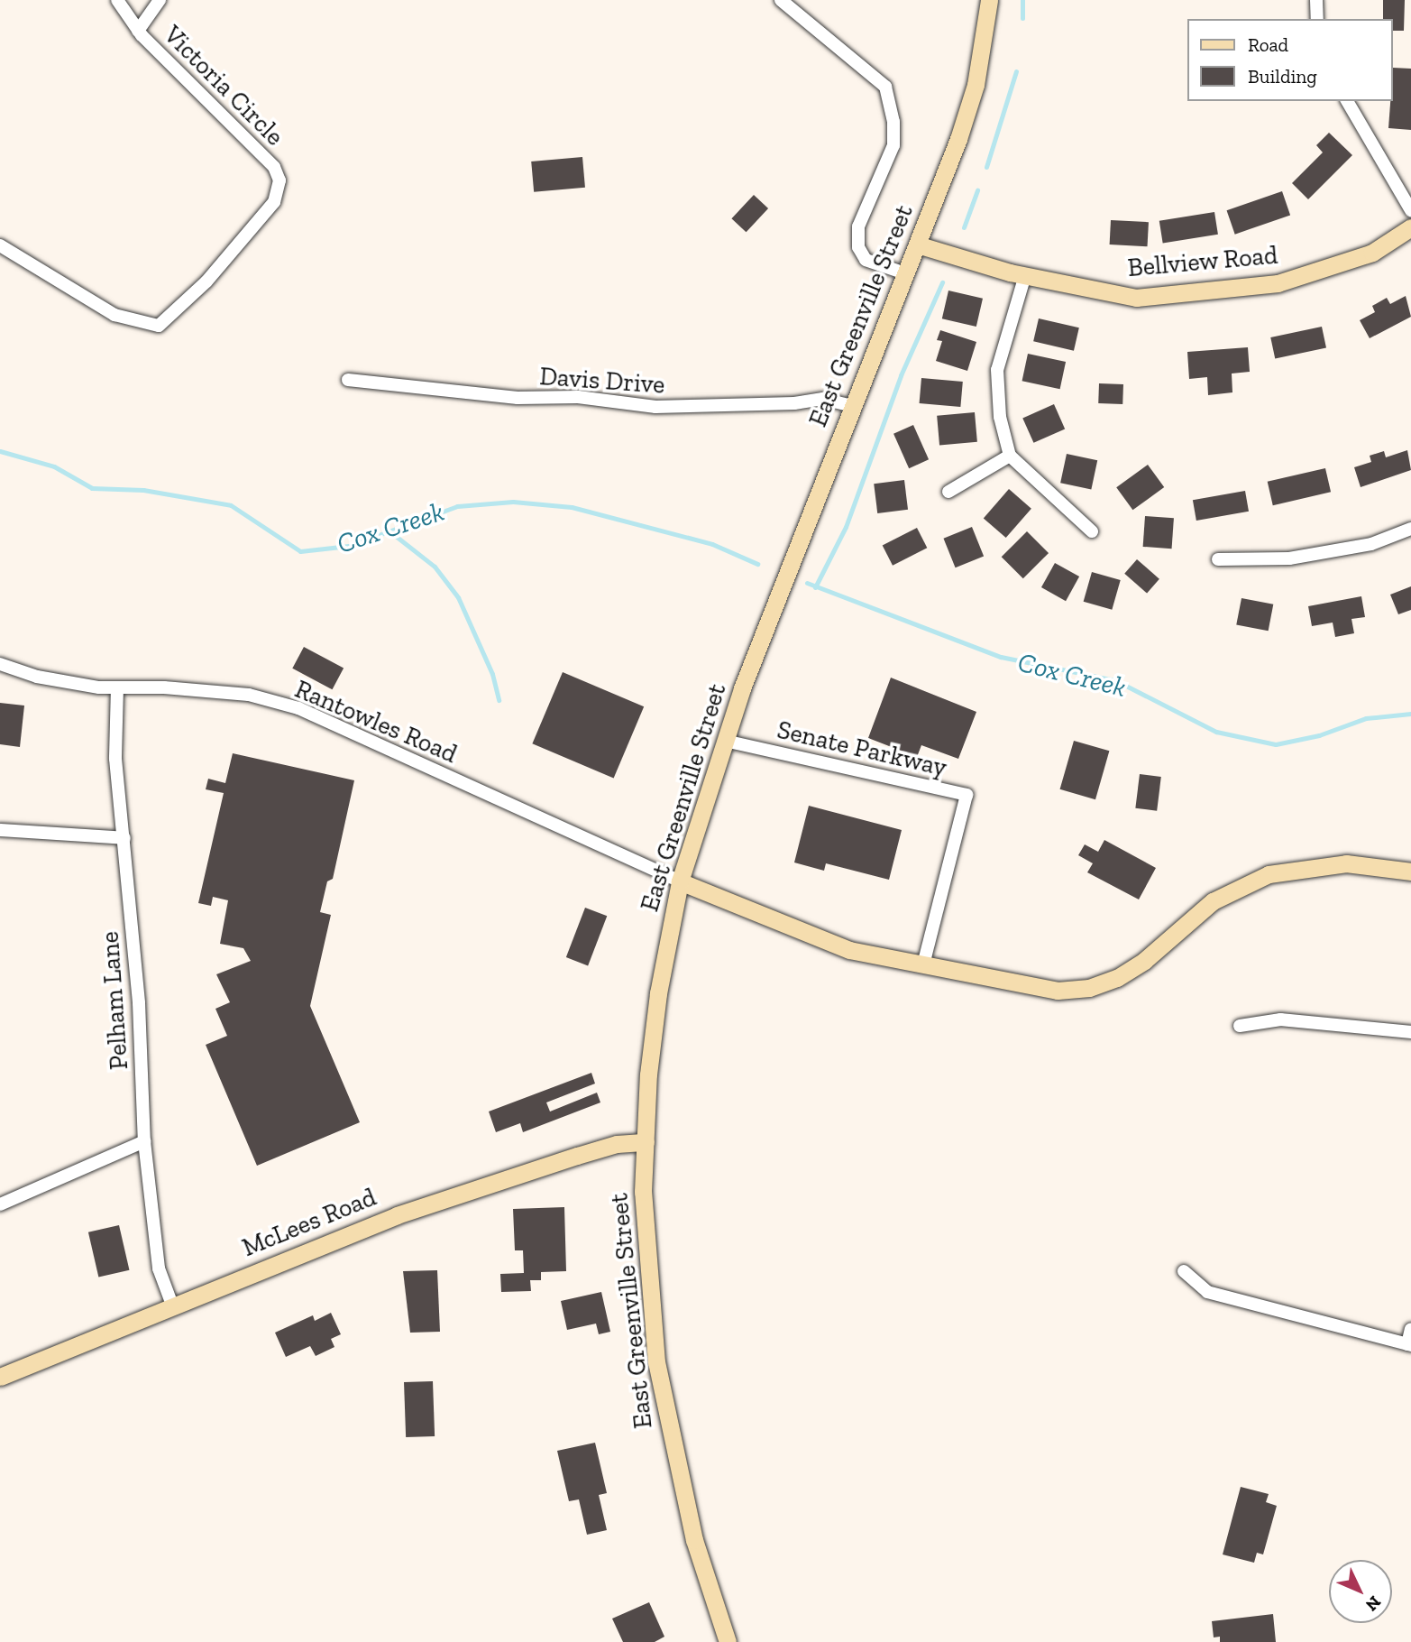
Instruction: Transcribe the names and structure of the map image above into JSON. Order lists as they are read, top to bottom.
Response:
{
  "streets": {
    "street": [
      "Victoria Circle",
      "Bellview Road",
      "East Greenville Street",
      "Davis Drive",
      "Rantowles Road",
      "Senate Parkway",
      "Pelham Lane",
      "McLees Road"
    ]
  },
  "crossings": [
    ["Bellview Road", "East Greenville Street"],
    ["East Greenville Street", "Davis Drive"],
    ["East Greenville Street", "Rantowles Road"],
    ["East Greenville Street", "Senate Parkway"],
    ["East Greenville Street", "McLees Road"],
    ["Rantowles Road", "Pelham Lane"],
    ["Pelham Lane", "McLees Road"]
  ],
  "water": ["Cox Creek"],
  "legend": ["Road", "Building"],
  "north": "bottom right"
}
